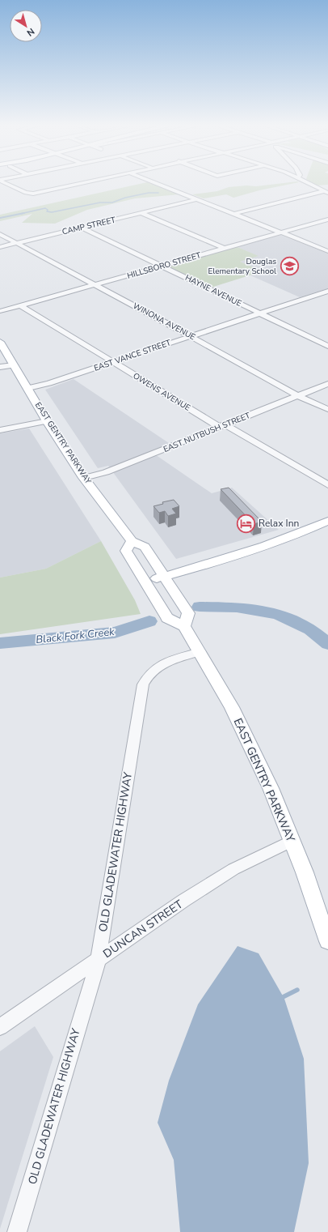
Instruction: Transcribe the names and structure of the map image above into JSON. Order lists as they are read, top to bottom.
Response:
{
  "streets": {
    "main road": ["EAST GENTRY PARKWAY"],
    "street": [
      "CAMP STREET",
      "HILLSBORO STREET",
      "HAYNE AVENUE",
      "WINONA AVENUE",
      "EAST VANCE STREET",
      "OWENS AVENUE",
      "EAST NUTBUSH STREET",
      "OLD GLADEWATER HIGHWAY",
      "DUNCAN STREET"
    ]
  },
  "crossings": [
    ["CAMP STREET", "HAYNE AVENUE"],
    ["CAMP STREET", "WINONA AVENUE"],
    ["HILLSBORO STREET", "HAYNE AVENUE"],
    ["HILLSBORO STREET", "WINONA AVENUE"],
    ["HILLSBORO STREET", "OWENS AVENUE"],
    ["HAYNE AVENUE", "EAST VANCE STREET"],
    ["WINONA AVENUE", "EAST VANCE STREET"],
    ["WINONA AVENUE", "EAST NUTBUSH STREET"],
    ["EAST VANCE STREET", "OWENS AVENUE"],
    ["EAST VANCE STREET", "EAST GENTRY PARKWAY"],
    ["OWENS AVENUE", "EAST NUTBUSH STREET"],
    ["EAST NUTBUSH STREET", "EAST GENTRY PARKWAY"],
    ["EAST GENTRY PARKWAY", "OLD GLADEWATER HIGHWAY"],
    ["EAST GENTRY PARKWAY", "DUNCAN STREET"],
    ["OLD GLADEWATER HIGHWAY", "DUNCAN STREET"]
  ],
  "water": ["Black Fork Creek"],
  "places": {
    "school or university": ["Douglas Elementary School"],
    "hotel": ["Relax Inn"]
  },
  "north": "bottom right"
}
